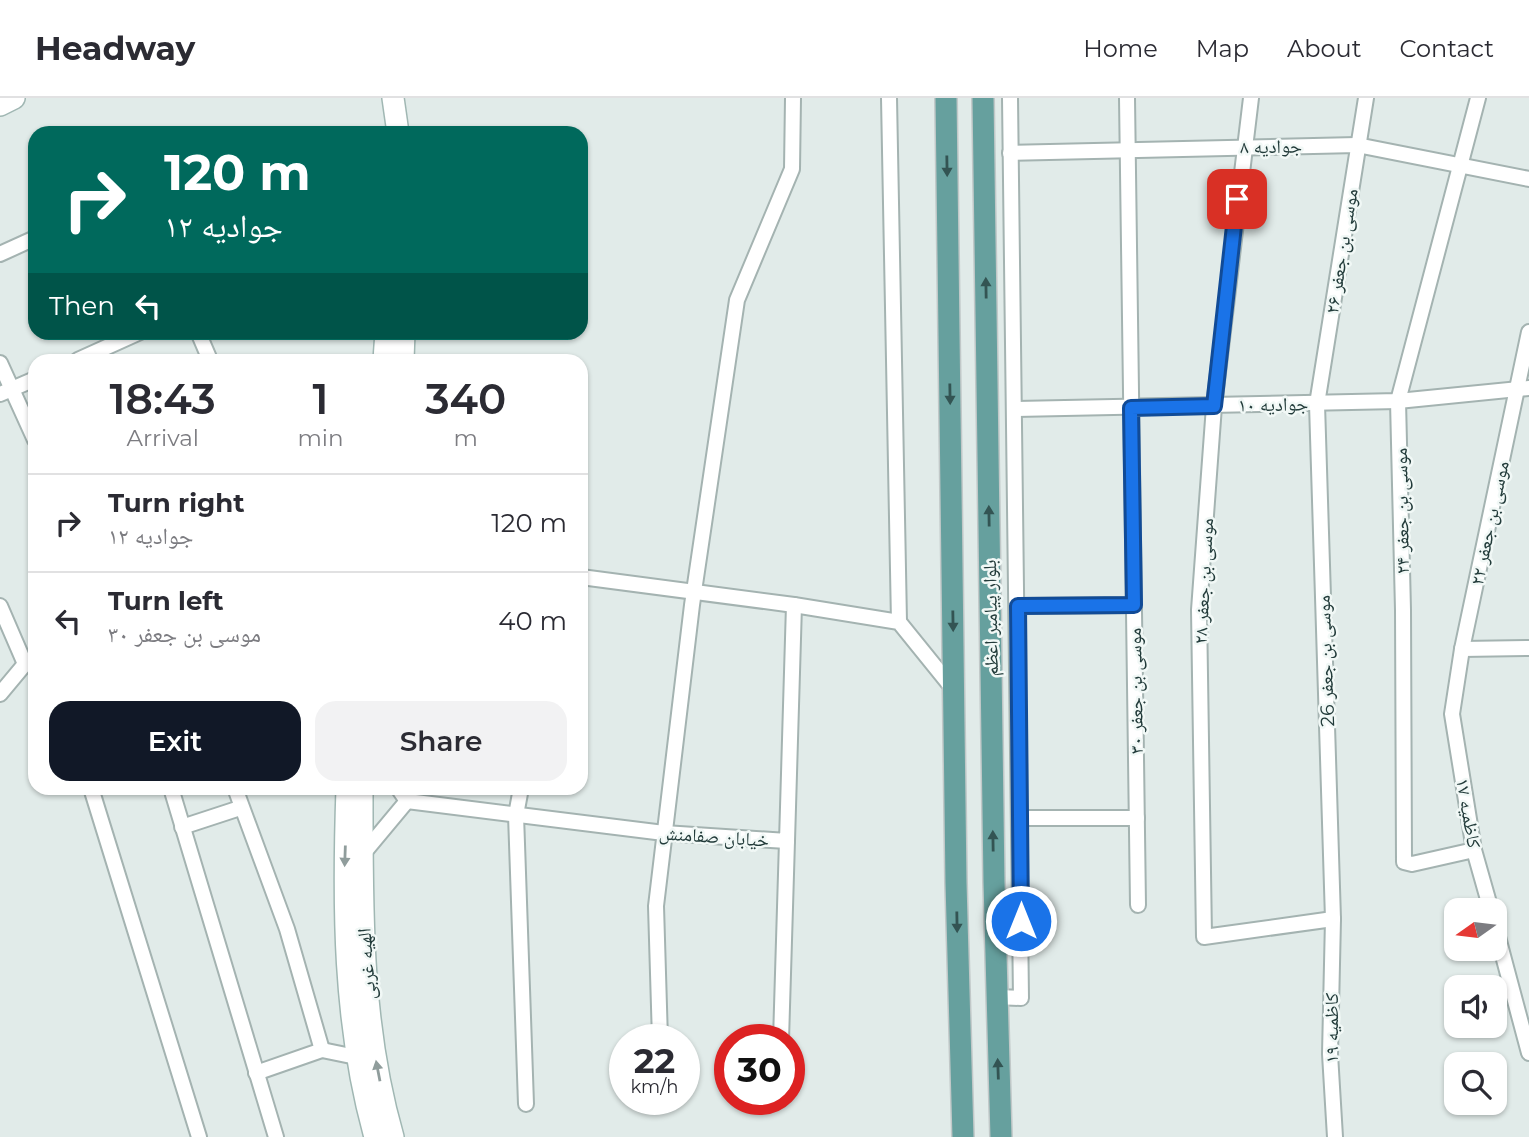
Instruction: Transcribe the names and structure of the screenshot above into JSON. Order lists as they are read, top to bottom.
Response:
{
  "streets": {
    "main road": ["بلوار پیامبر اعظم"],
    "street": [
      "جوادیه ۸",
      "موسی بن جعفر ۲۶",
      "جوادیه ۱۰",
      "موسی بن جعفر ۲۴",
      "موسی بن جعفر ۲۲",
      "موسی بن جعفر ۲۸",
      "موسی بن جعفر 26",
      "موسی بن جعفر ۳۰",
      "کاظمیه ۱۷",
      "خیابان صفامنش",
      "الهیه غربی",
      "کاظمیه ۱۹"
    ]
  },
  "crossings": [
    ["جوادیه ۸", "موسی بن جعفر ۲۶"],
    ["جوادیه ۸", "موسی بن جعفر ۲۴"],
    ["جوادیه ۸", "موسی بن جعفر ۲۸"],
    ["جوادیه ۸", "موسی بن جعفر ۳۰"],
    ["موسی بن جعفر ۲۶", "جوادیه ۱۰"],
    ["موسی بن جعفر ۲۶", "موسی بن جعفر 26"],
    ["جوادیه ۱۰", "موسی بن جعفر ۲۴"],
    ["جوادیه ۱۰", "موسی بن جعفر ۲۲"],
    ["جوادیه ۱۰", "موسی بن جعفر ۲۸"],
    ["جوادیه ۱۰", "موسی بن جعفر 26"],
    ["جوادیه ۱۰", "موسی بن جعفر ۳۰"],
    ["موسی بن جعفر ۲۴", "کاظمیه ۱۷"],
    ["موسی بن جعفر ۲۲", "کاظمیه ۱۷"],
    ["موسی بن جعفر ۲۸", "موسی بن جعفر 26"],
    ["موسی بن جعفر ۲۸", "کاظمیه ۱۹"],
    ["موسی بن جعفر 26", "کاظمیه ۱۹"]
  ],
  "north": "left",
  "page": {
    "header": "Headway",
    "nav": [
      "Home",
      "Map",
      "About",
      "Contact"
    ],
    "turn": ["120 m", "جوادیه ۱۲"],
    "then": "Then",
    "eta": [
      "18:43",
      "Arrival",
      "1",
      "min",
      "340",
      "m"
    ],
    "list": [
      {
        "name": "Turn right",
        "note": "جوادیه ۱۲",
        "value": "120 m"
      },
      {
        "name": "Turn left",
        "note": "موسی بن جعفر ۳۰",
        "value": "40 m"
      }
    ],
    "buttons": ["Exit", "Share"],
    "speed": "22 km/h",
    "limit": "30"
  }
}
